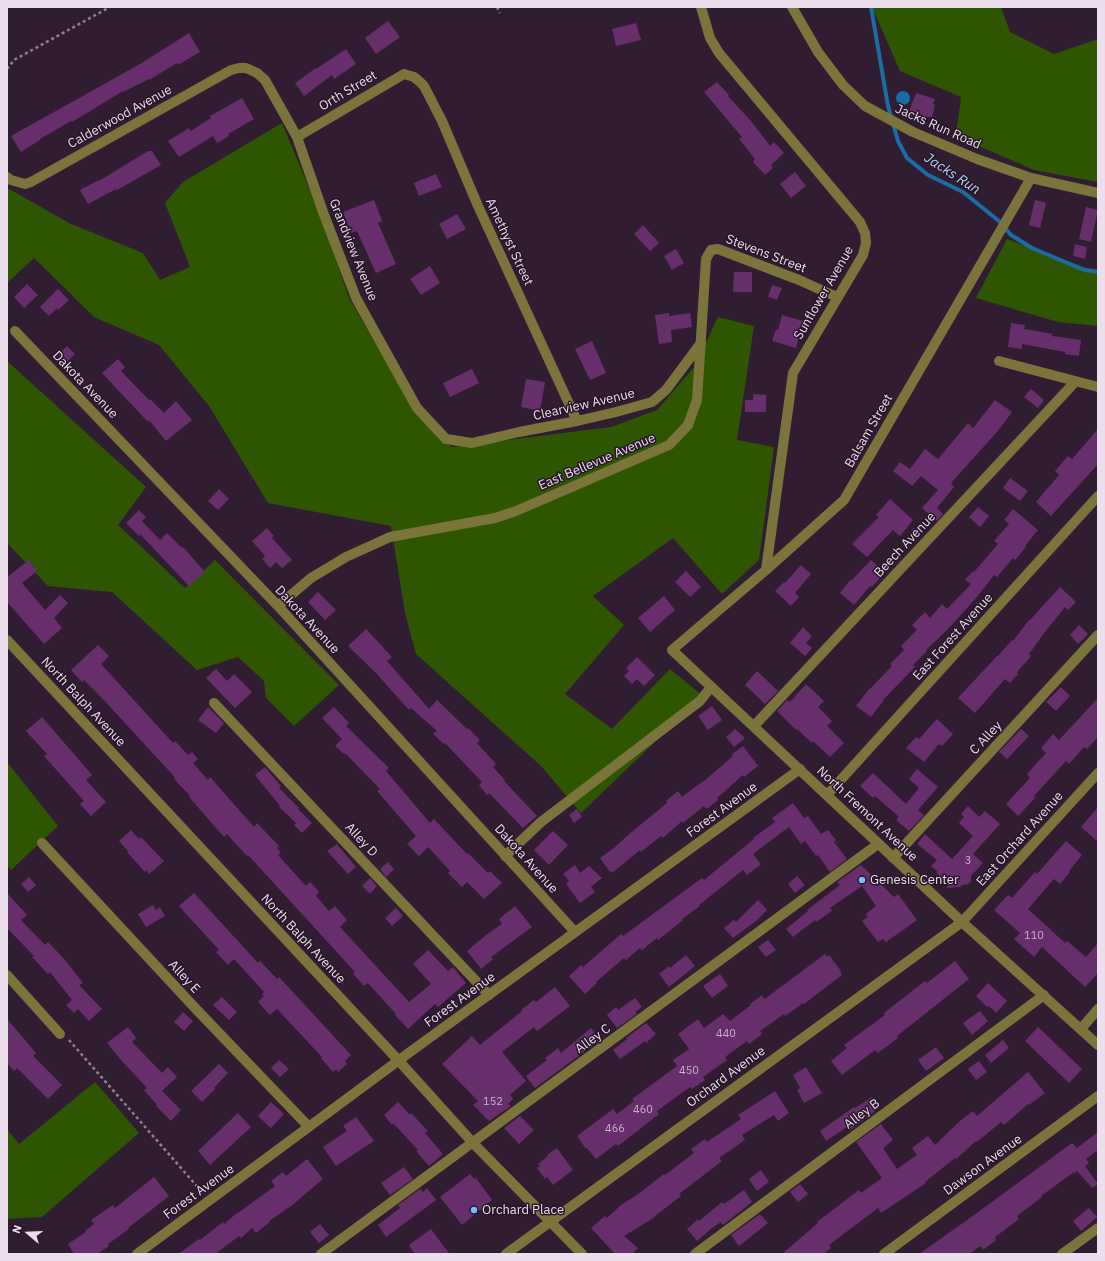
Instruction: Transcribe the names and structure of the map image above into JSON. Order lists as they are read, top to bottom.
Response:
{
  "streets": {
    "street": [
      "Orth Street",
      "Calderwood Avenue",
      "Jacks Run Road",
      "Amethyst Street",
      "Grandview Avenue",
      "Stevens Street",
      "Sunflower Avenue",
      "Dakota Avenue",
      "Clearview Avenue",
      "Balsam Street",
      "East Bellevue Avenue",
      "Beech Avenue",
      "East Forest Avenue",
      "North Balph Avenue",
      "C Alley",
      "Forest Avenue",
      "North Fremont Avenue",
      "East Orchard Avenue",
      "Alley D",
      "Alley E",
      "Alley C",
      "Orchard Avenue",
      "Alley B",
      "Dawson Avenue"
    ]
  },
  "crossings": [
    ["Orth Street", "Amethyst Street"],
    ["Orth Street", "Grandview Avenue"],
    ["Calderwood Avenue", "Grandview Avenue"],
    ["Jacks Run Road", "Balsam Street"],
    ["Amethyst Street", "Clearview Avenue"],
    ["Grandview Avenue", "Clearview Avenue"],
    ["Stevens Street", "Sunflower Avenue"],
    ["Stevens Street", "East Bellevue Avenue"],
    ["Sunflower Avenue", "Balsam Street"],
    ["Dakota Avenue", "East Bellevue Avenue"],
    ["Dakota Avenue", "Forest Avenue"],
    ["Clearview Avenue", "East Bellevue Avenue"],
    ["Balsam Street", "North Fremont Avenue"],
    ["Beech Avenue", "North Fremont Avenue"],
    ["East Forest Avenue", "North Fremont Avenue"],
    ["North Balph Avenue", "Forest Avenue"],
    ["North Balph Avenue", "Alley C"],
    ["North Balph Avenue", "Orchard Avenue"],
    ["C Alley", "North Fremont Avenue"],
    ["Forest Avenue", "North Fremont Avenue"],
    ["Forest Avenue", "Alley D"],
    ["Forest Avenue", "Alley E"],
    ["North Fremont Avenue", "East Orchard Avenue"],
    ["North Fremont Avenue", "Alley C"],
    ["North Fremont Avenue", "Orchard Avenue"],
    ["North Fremont Avenue", "Alley B"],
    ["East Orchard Avenue", "Orchard Avenue"]
  ],
  "water": ["Jacks Run"],
  "places": ["Genesis Center", "Orchard Place"],
  "house_numbers": [
    "3",
    "110",
    "440",
    "450",
    "152",
    "460",
    "466"
  ],
  "north": "left"
}
